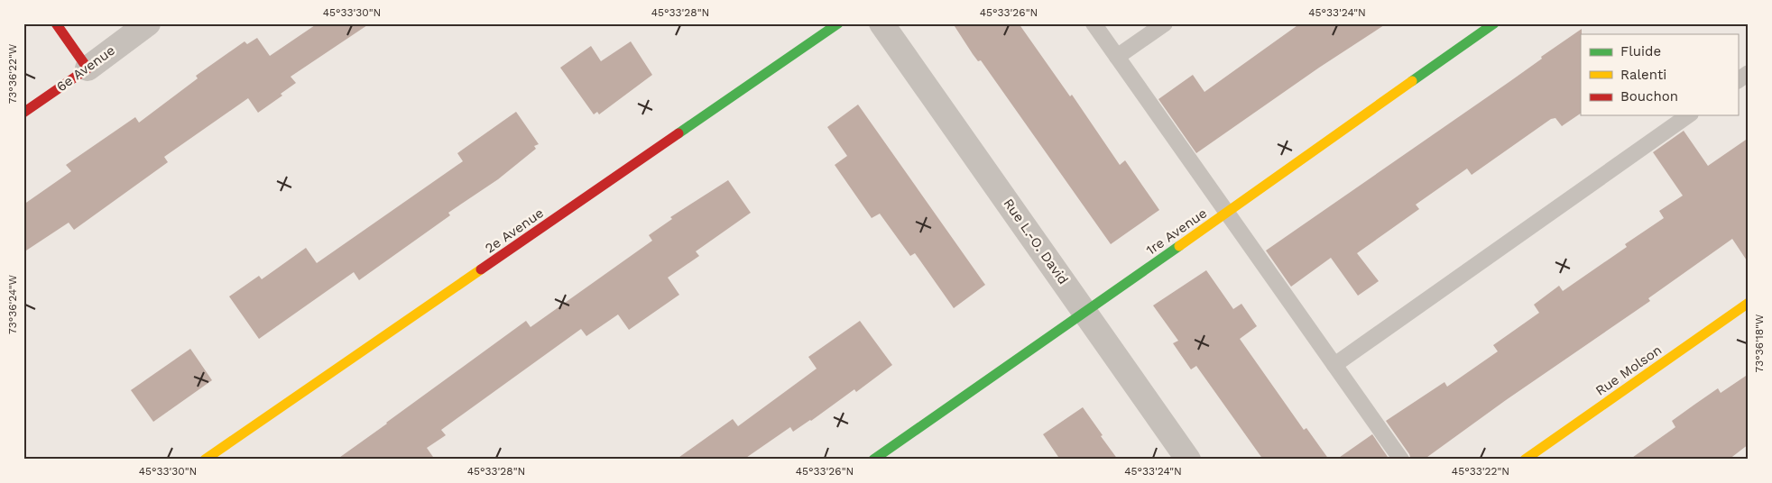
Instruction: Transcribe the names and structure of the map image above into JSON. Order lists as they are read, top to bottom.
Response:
{
  "streets": {
    "street": [
      "6e Avenue",
      "2e Avenue",
      "1re Avenue",
      "Rue L.-O. David",
      "Rue Molson"
    ]
  },
  "crossings": [
    ["1re Avenue", "Rue L.-O. David"]
  ],
  "legend": ["Fluide", "Ralenti", "Bouchon"],
  "coordinates": [
    "45°33'30\"N",
    "45°33'28\"N",
    "45°33'26\"N",
    "45°33'24\"N",
    "73°36'22\"W",
    "73°36'24\"W",
    "73°36'18\"W",
    "45°33'22\"N"
  ]
}
